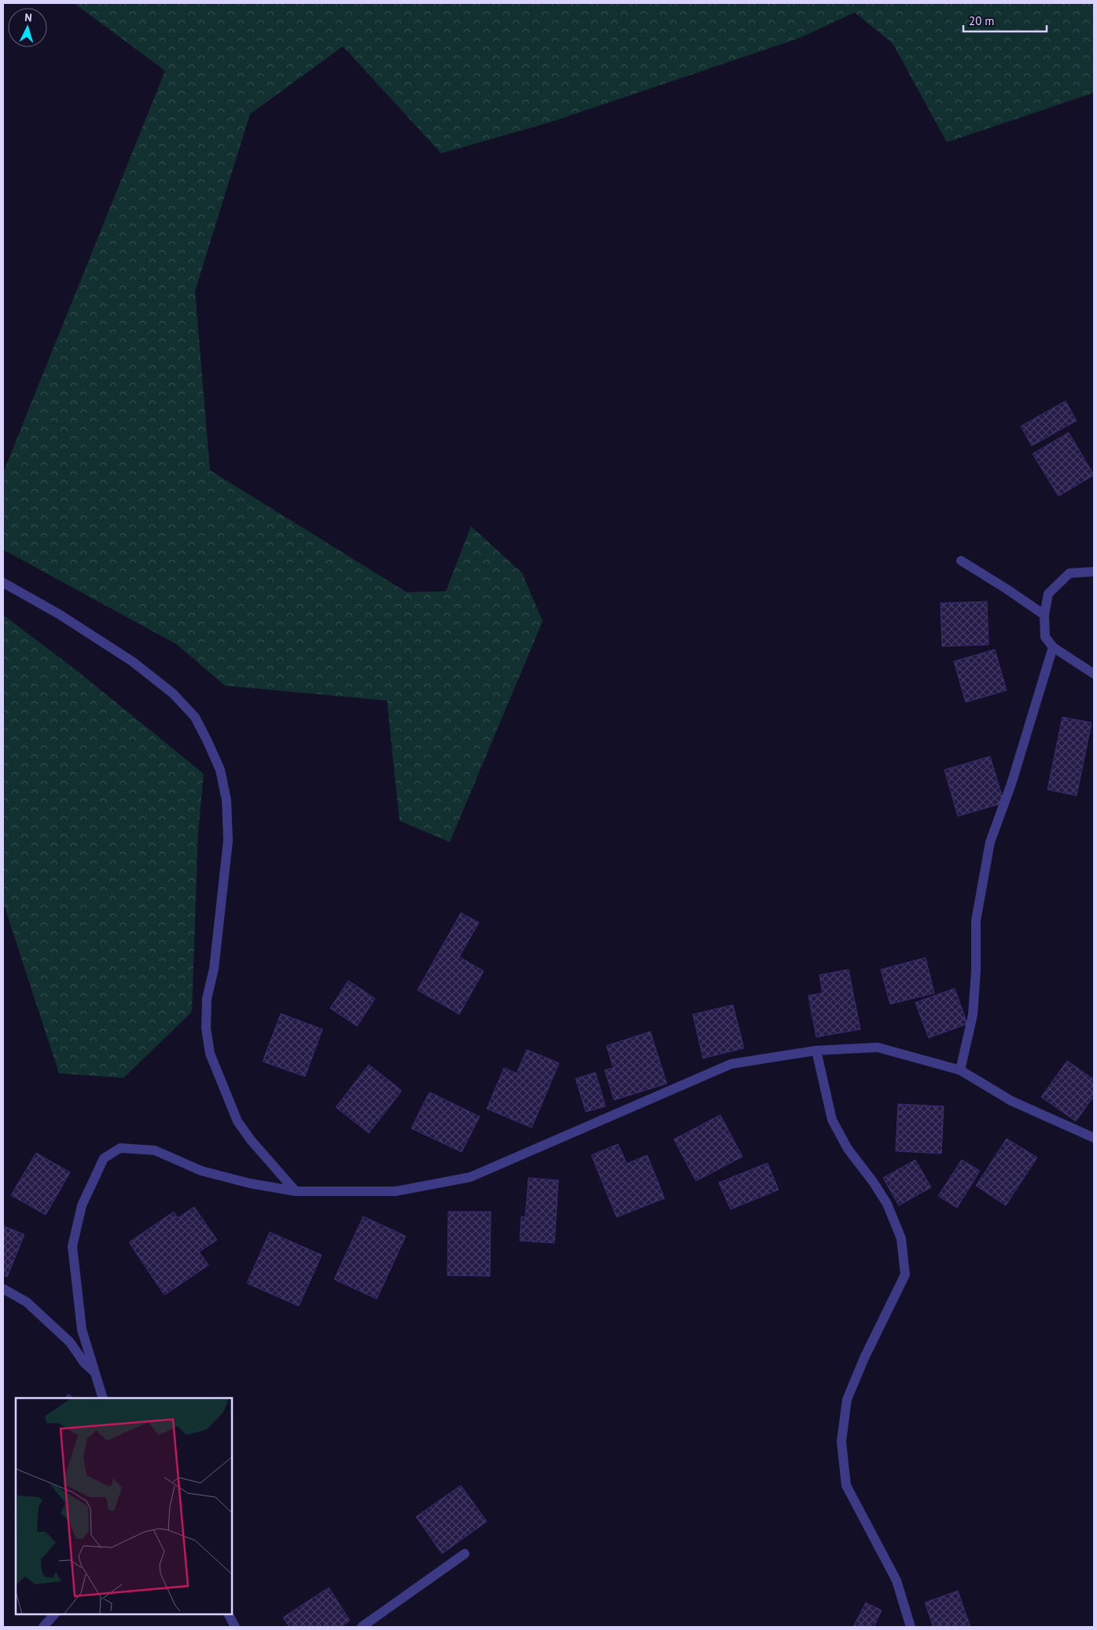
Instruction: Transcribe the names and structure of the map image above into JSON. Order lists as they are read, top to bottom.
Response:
{
  "scale_bar": "20 m",
  "north": "top"
}
